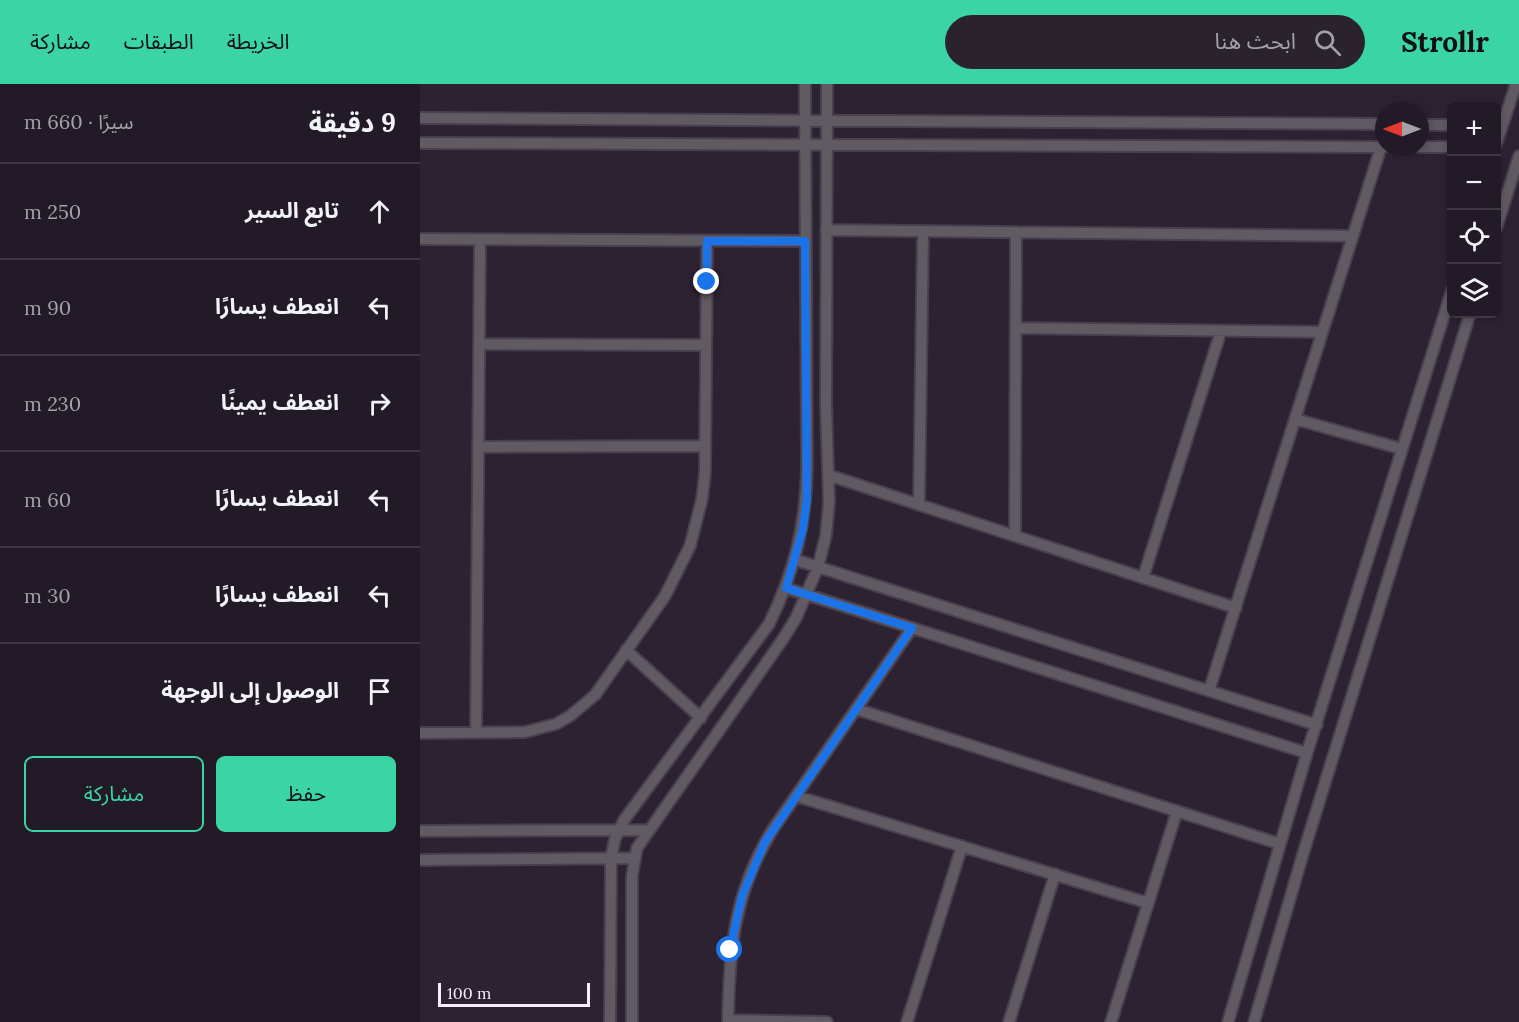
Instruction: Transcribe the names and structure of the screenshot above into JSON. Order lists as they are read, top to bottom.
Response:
{
  "scale_bar": "100 m",
  "north": "left",
  "page": {
    "header": "Strollr",
    "search": "ابحث هنا",
    "nav": ["الخريطة", "الطبقات", "مشاركة"],
    "heading": ["9 دقيقة", "سيرًا · 660 m"],
    "map_buttons": ["+", "−"],
    "list": [
      ["تابع السير", "250 m"],
      ["انعطف يسارًا", "90 m"],
      ["انعطف يمينًا", "230 m"],
      ["انعطف يسارًا", "60 m"],
      ["انعطف يسارًا", "30 m"],
      "الوصول إلى الوجهة"
    ],
    "buttons": ["حفظ", "مشاركة"],
    "scale": "100 m"
  }
}
